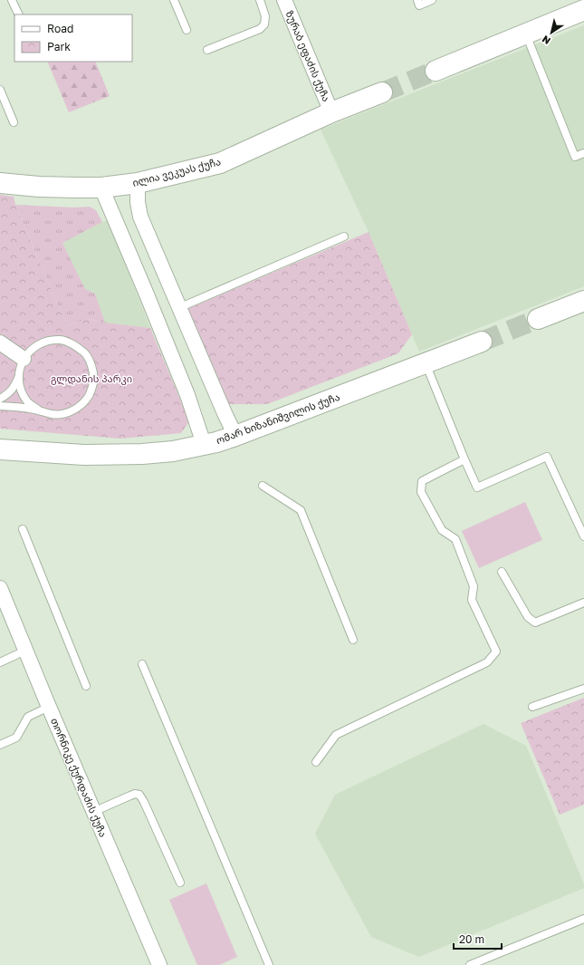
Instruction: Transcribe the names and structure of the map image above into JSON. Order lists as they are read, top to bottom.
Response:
{
  "streets": {
    "main road": ["ილია ვეკუას ქუჩა", "ომარ ხიზანიშვილის ქუჩა"],
    "street": ["ზურაბ ეფაძის ქუჩა", "თორნიკე ქურდაძის ქუჩა"]
  },
  "crossings": [
    ["ზურაბ ეფაძის ქუჩა", "ილია ვეკუას ქუჩა"]
  ],
  "parks": ["გლდანის პარკი"],
  "legend": ["Road", "Park"],
  "scale_bar": "20 m",
  "north": "bottom left"
}
